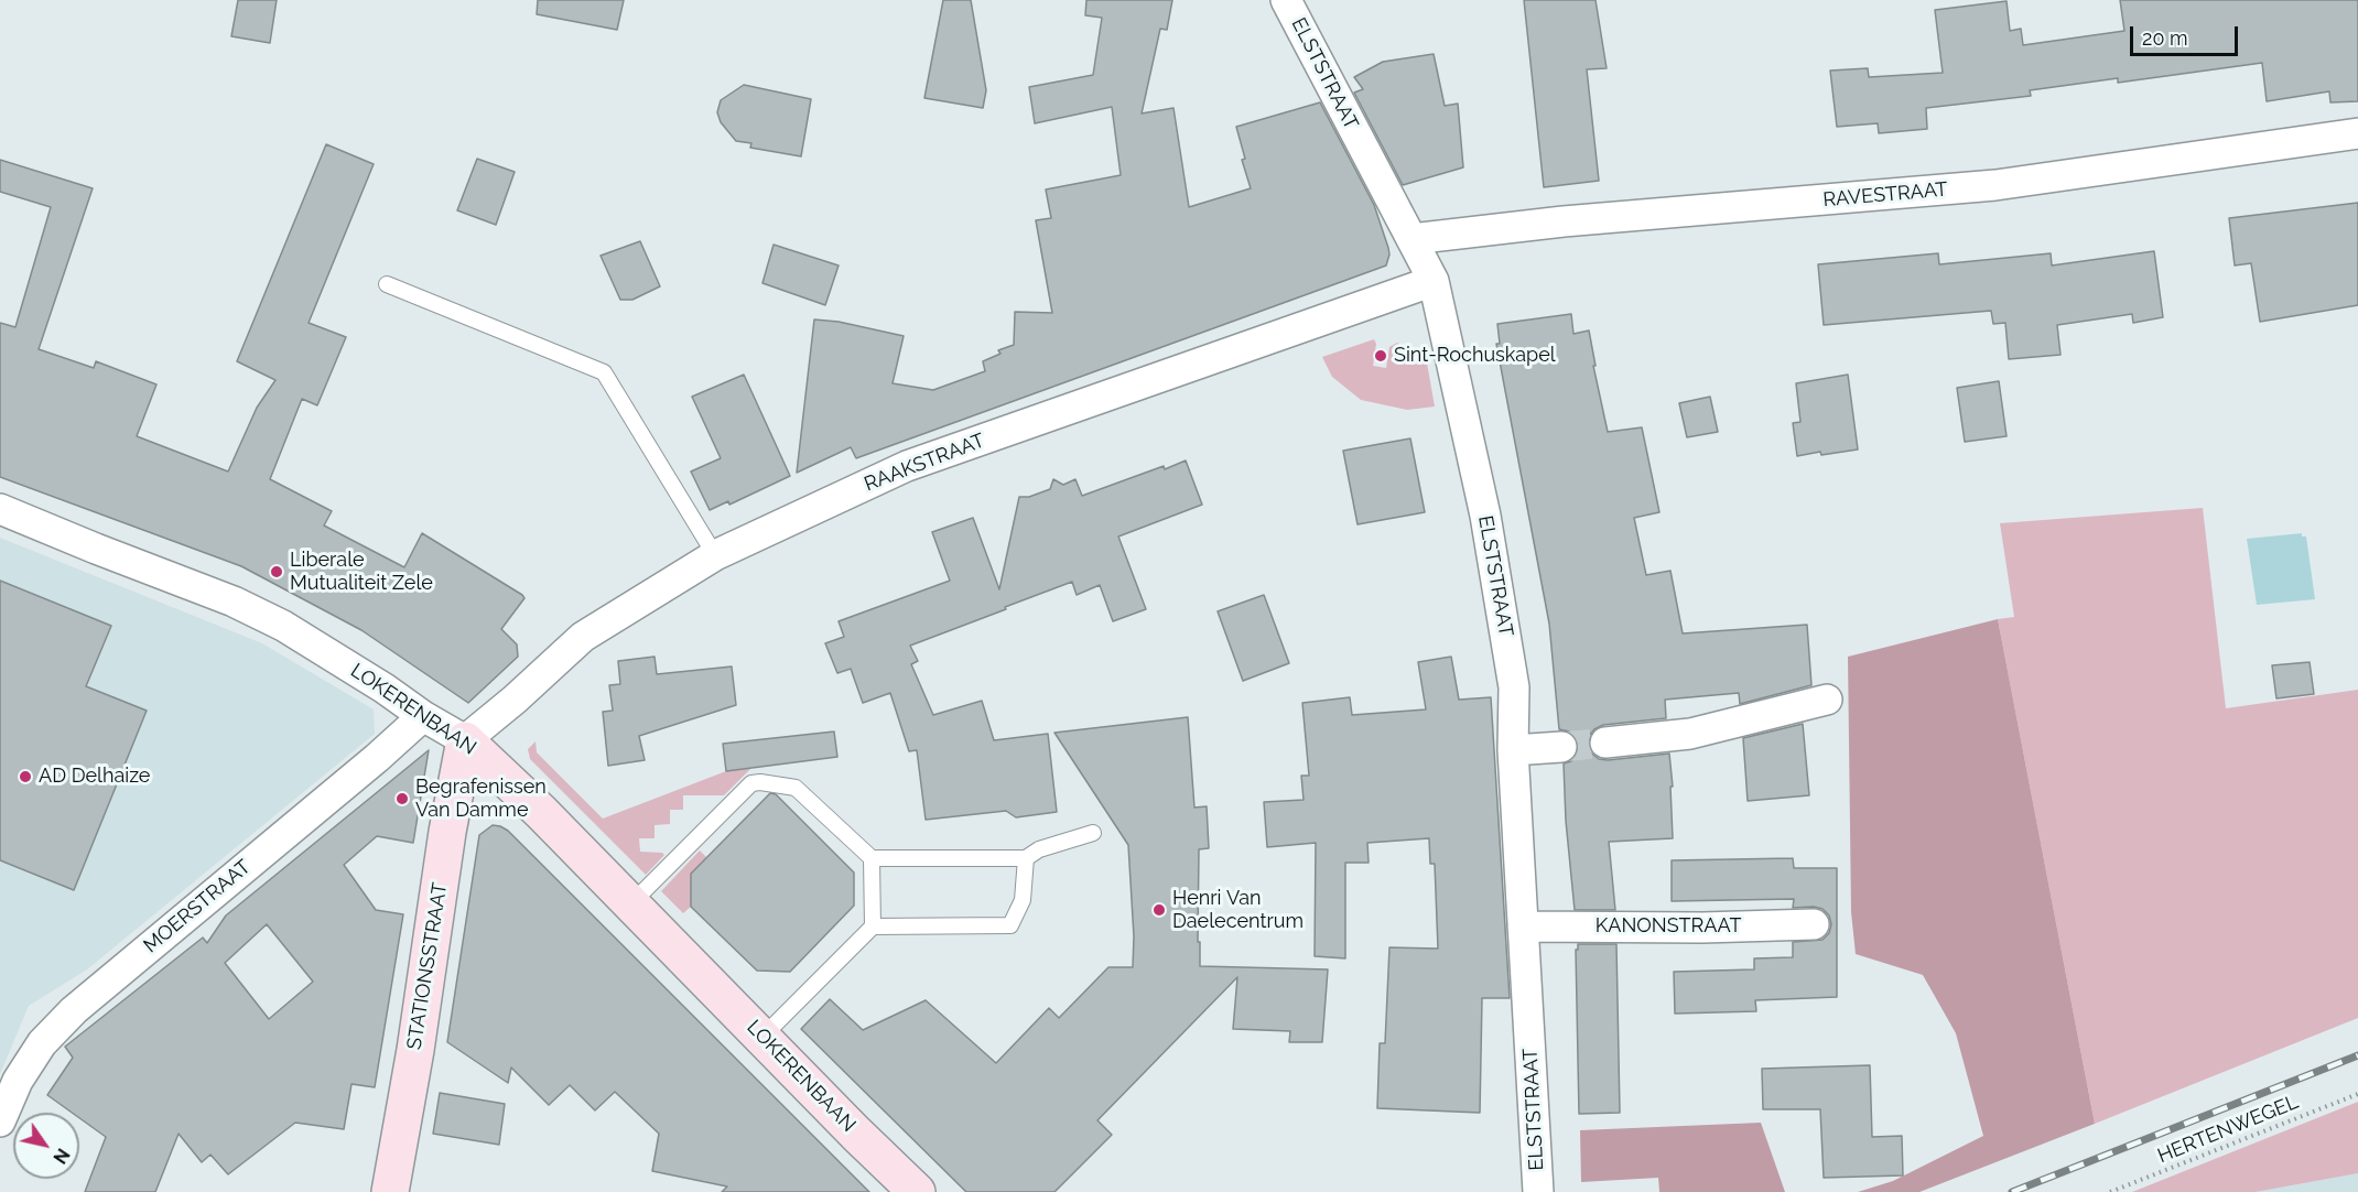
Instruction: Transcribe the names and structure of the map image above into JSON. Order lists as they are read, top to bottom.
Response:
{
  "streets": {
    "street": [
      "ELSTSTRAAT",
      "RAVESTRAAT",
      "RAAKSTRAAT",
      "LOKERENBAAN",
      "MOERSTRAAT",
      "KANONSTRAAT",
      "STATIONSSTRAAT"
    ],
    "path": ["HERTENWEGEL"]
  },
  "crossings": [
    ["ELSTSTRAAT", "RAVESTRAAT"],
    ["ELSTSTRAAT", "RAAKSTRAAT"],
    ["ELSTSTRAAT", "KANONSTRAAT"],
    ["RAAKSTRAAT", "LOKERENBAAN"],
    ["RAAKSTRAAT", "STATIONSSTRAAT"],
    ["LOKERENBAAN", "MOERSTRAAT"],
    ["LOKERENBAAN", "STATIONSSTRAAT"]
  ],
  "places": [
    "Sint-Rochuskapel",
    "Liberale Mutualiteit Zele",
    "AD Delhaize",
    "Begrafenissen Van Damme",
    "Henri Van Daelecentrum"
  ],
  "scale_bar": "20 m",
  "north": "bottom right"
}
